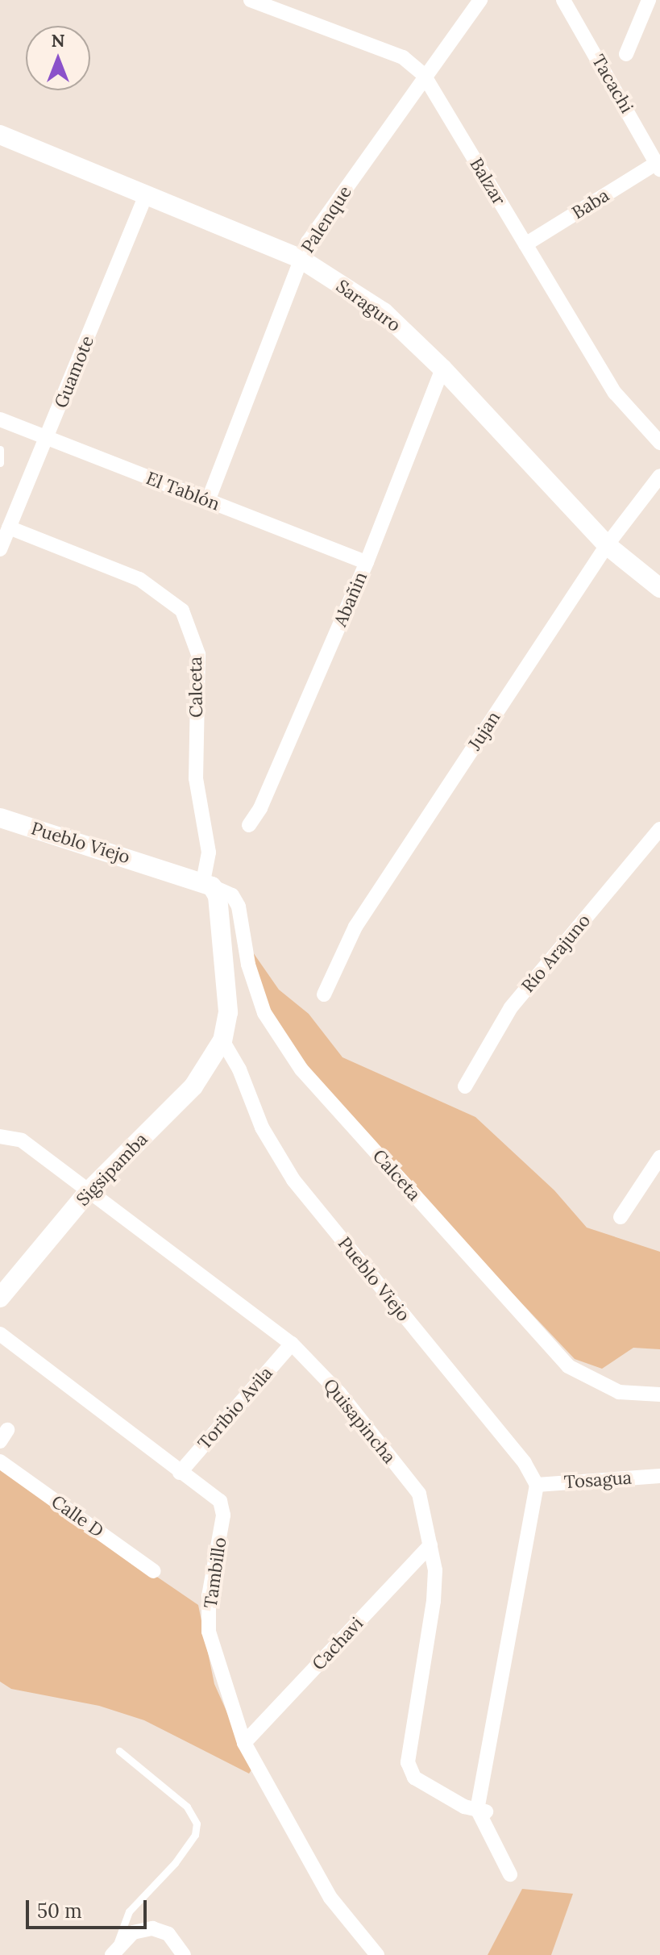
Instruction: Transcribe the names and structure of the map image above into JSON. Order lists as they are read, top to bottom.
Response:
{
  "streets": {
    "street": [
      "Tacachi",
      "Balzar",
      "Baba",
      "Palenque",
      "Saraguro",
      "Guamote",
      "El Tablón",
      "Abañin",
      "Calceta",
      "Jujan",
      "Pueblo Viejo",
      "Río Arajuno",
      "Sigsipamba",
      "Toribio Avila",
      "Quisapincha",
      "Tosagua",
      "Calle D",
      "Tambillo",
      "Cachavi"
    ]
  },
  "crossings": [
    ["Tacachi", "Baba"],
    ["Balzar", "Baba"],
    ["Balzar", "Palenque"],
    ["Palenque", "Saraguro"],
    ["Palenque", "El Tablón"],
    ["Saraguro", "Guamote"],
    ["Saraguro", "Abañin"],
    ["Saraguro", "Jujan"],
    ["Guamote", "El Tablón"],
    ["Guamote", "Calceta"],
    ["El Tablón", "Abañin"],
    ["Calceta", "Pueblo Viejo"],
    ["Pueblo Viejo", "Sigsipamba"],
    ["Pueblo Viejo", "Tosagua"],
    ["Sigsipamba", "Quisapincha"],
    ["Toribio Avila", "Quisapincha"],
    ["Toribio Avila", "Tambillo"],
    ["Quisapincha", "Cachavi"],
    ["Tambillo", "Cachavi"]
  ],
  "scale_bar": "50 m",
  "north": "top"
}
